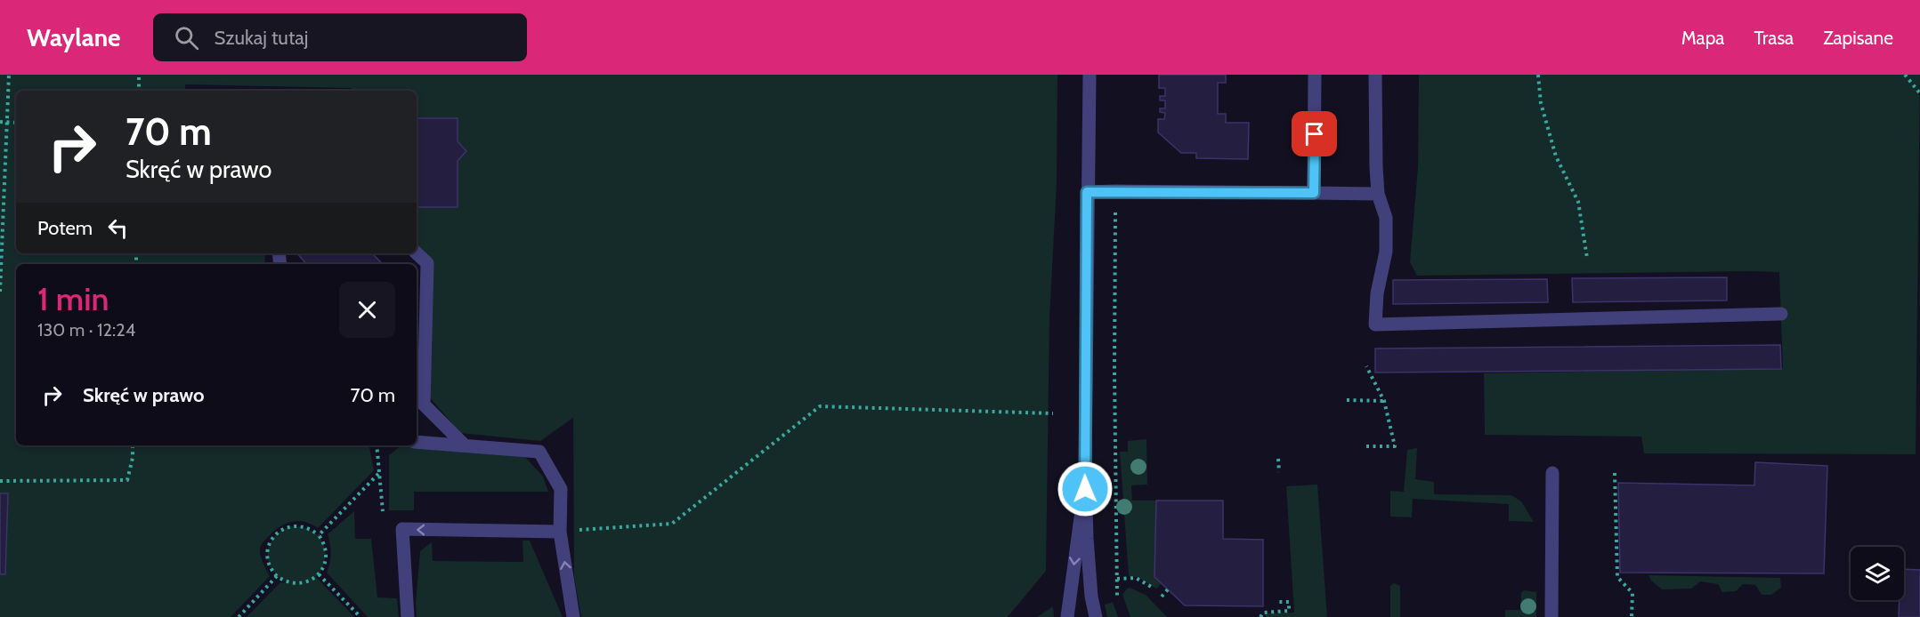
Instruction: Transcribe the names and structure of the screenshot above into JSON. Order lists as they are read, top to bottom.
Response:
{
  "page": {
    "header": "Waylane",
    "search": "Szukaj tutaj",
    "nav": ["Mapa", "Trasa", "Zapisane"],
    "turn": ["70 m", "Skręć w prawo"],
    "then": "Potem",
    "heading": ["1 min", "130 m · 12:24"],
    "list": [
      {
        "name": "Skręć w prawo",
        "value": "70 m"
      }
    ]
  }
}
